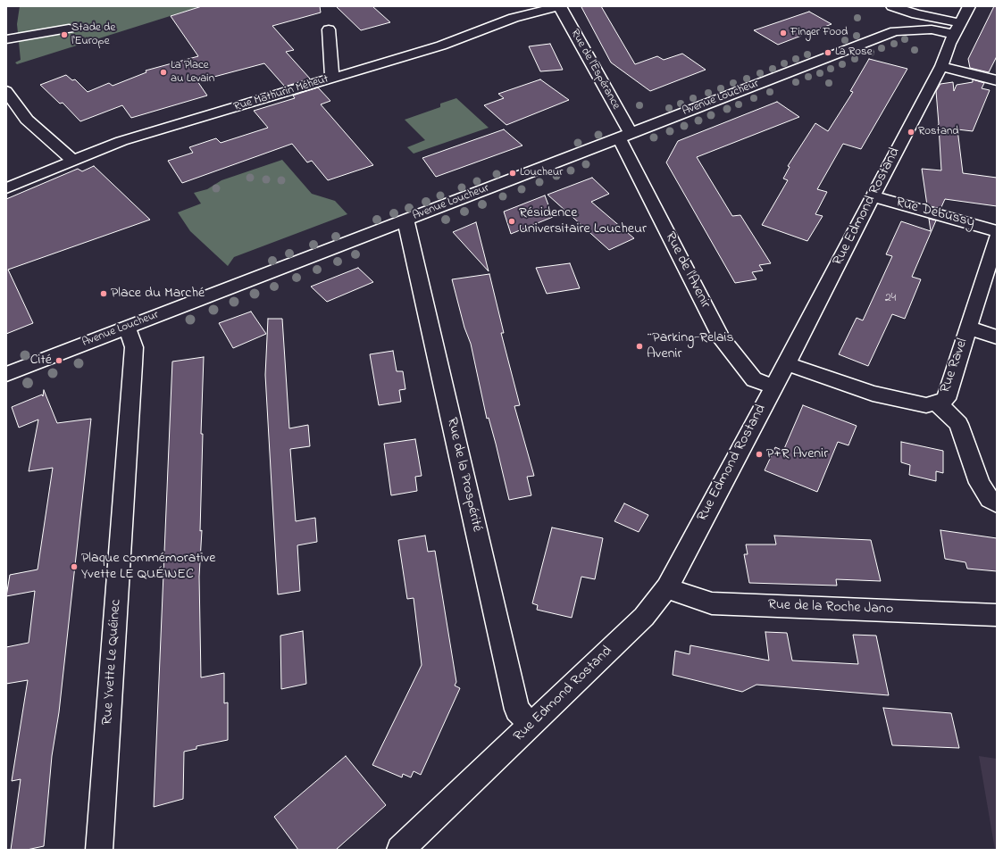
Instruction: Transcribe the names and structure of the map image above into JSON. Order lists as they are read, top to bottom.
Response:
{
  "streets": {
    "street": [
      "Rue de l'Espérance",
      "Rue Mathurin Méheut",
      "Avenue Loucheur",
      "Rue Edmond Rostand",
      "Rue Debussy",
      "Rue de l'Avenir",
      "Rue Ravel",
      "Rue de la Prospérité",
      "Rue de la Roche Jano",
      "Rue Yvette Le Quéinec"
    ]
  },
  "crossings": [
    ["Rue de l'Espérance", "Rue Mathurin Méheut"],
    ["Rue de l'Espérance", "Avenue Loucheur"],
    ["Rue de l'Espérance", "Rue de l'Avenir"],
    ["Avenue Loucheur", "Rue Edmond Rostand"],
    ["Avenue Loucheur", "Rue de l'Avenir"],
    ["Avenue Loucheur", "Rue de la Prospérité"],
    ["Avenue Loucheur", "Rue Yvette Le Quéinec"],
    ["Rue Edmond Rostand", "Rue Debussy"],
    ["Rue Edmond Rostand", "Rue de l'Avenir"],
    ["Rue Edmond Rostand", "Rue Ravel"],
    ["Rue Edmond Rostand", "Rue de la Prospérité"],
    ["Rue Edmond Rostand", "Rue de la Roche Jano"]
  ],
  "places": [
    "Finger Food",
    "Stade de l'Europe",
    "La Rose",
    "La Place au Levain",
    "Rostand",
    "Loucheur",
    "Résidence Universitaire Loucheur",
    "Place du Marché",
    "¨Parking-Relais Avenir",
    "Cité",
    "P+R Avenir",
    "Plaque commémorative Yvette LE QUÉINEC"
  ],
  "house_numbers": ["24"]
}
